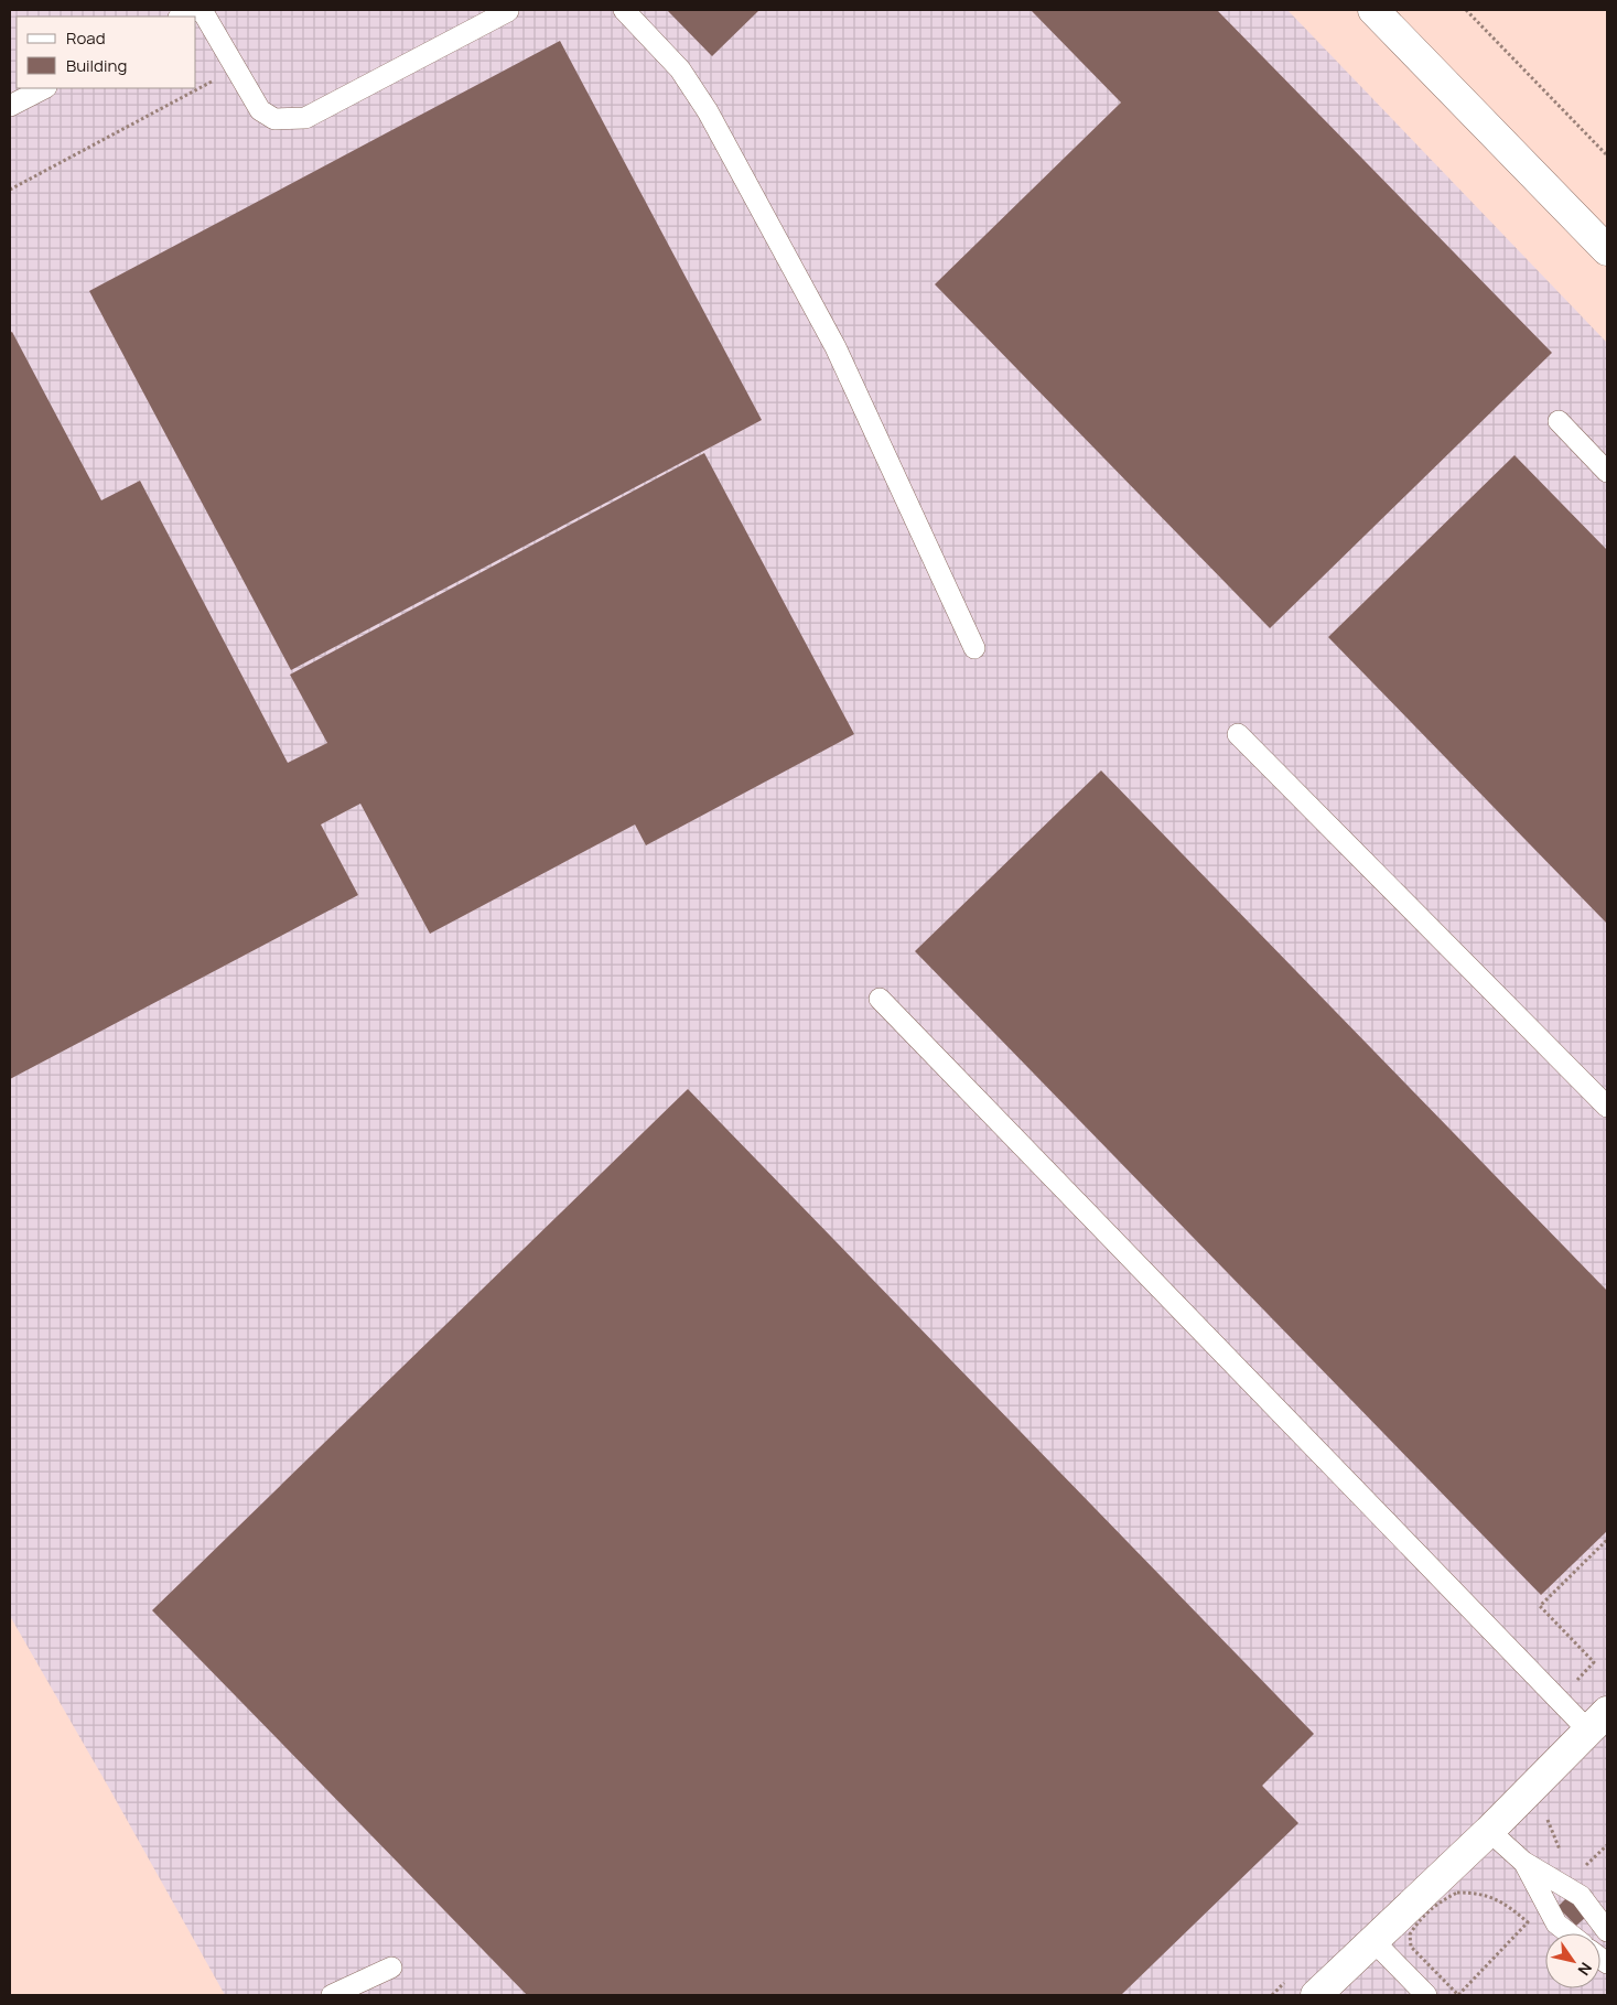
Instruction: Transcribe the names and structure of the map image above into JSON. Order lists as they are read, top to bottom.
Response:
{
  "legend": ["Road", "Building"],
  "north": "bottom right"
}
